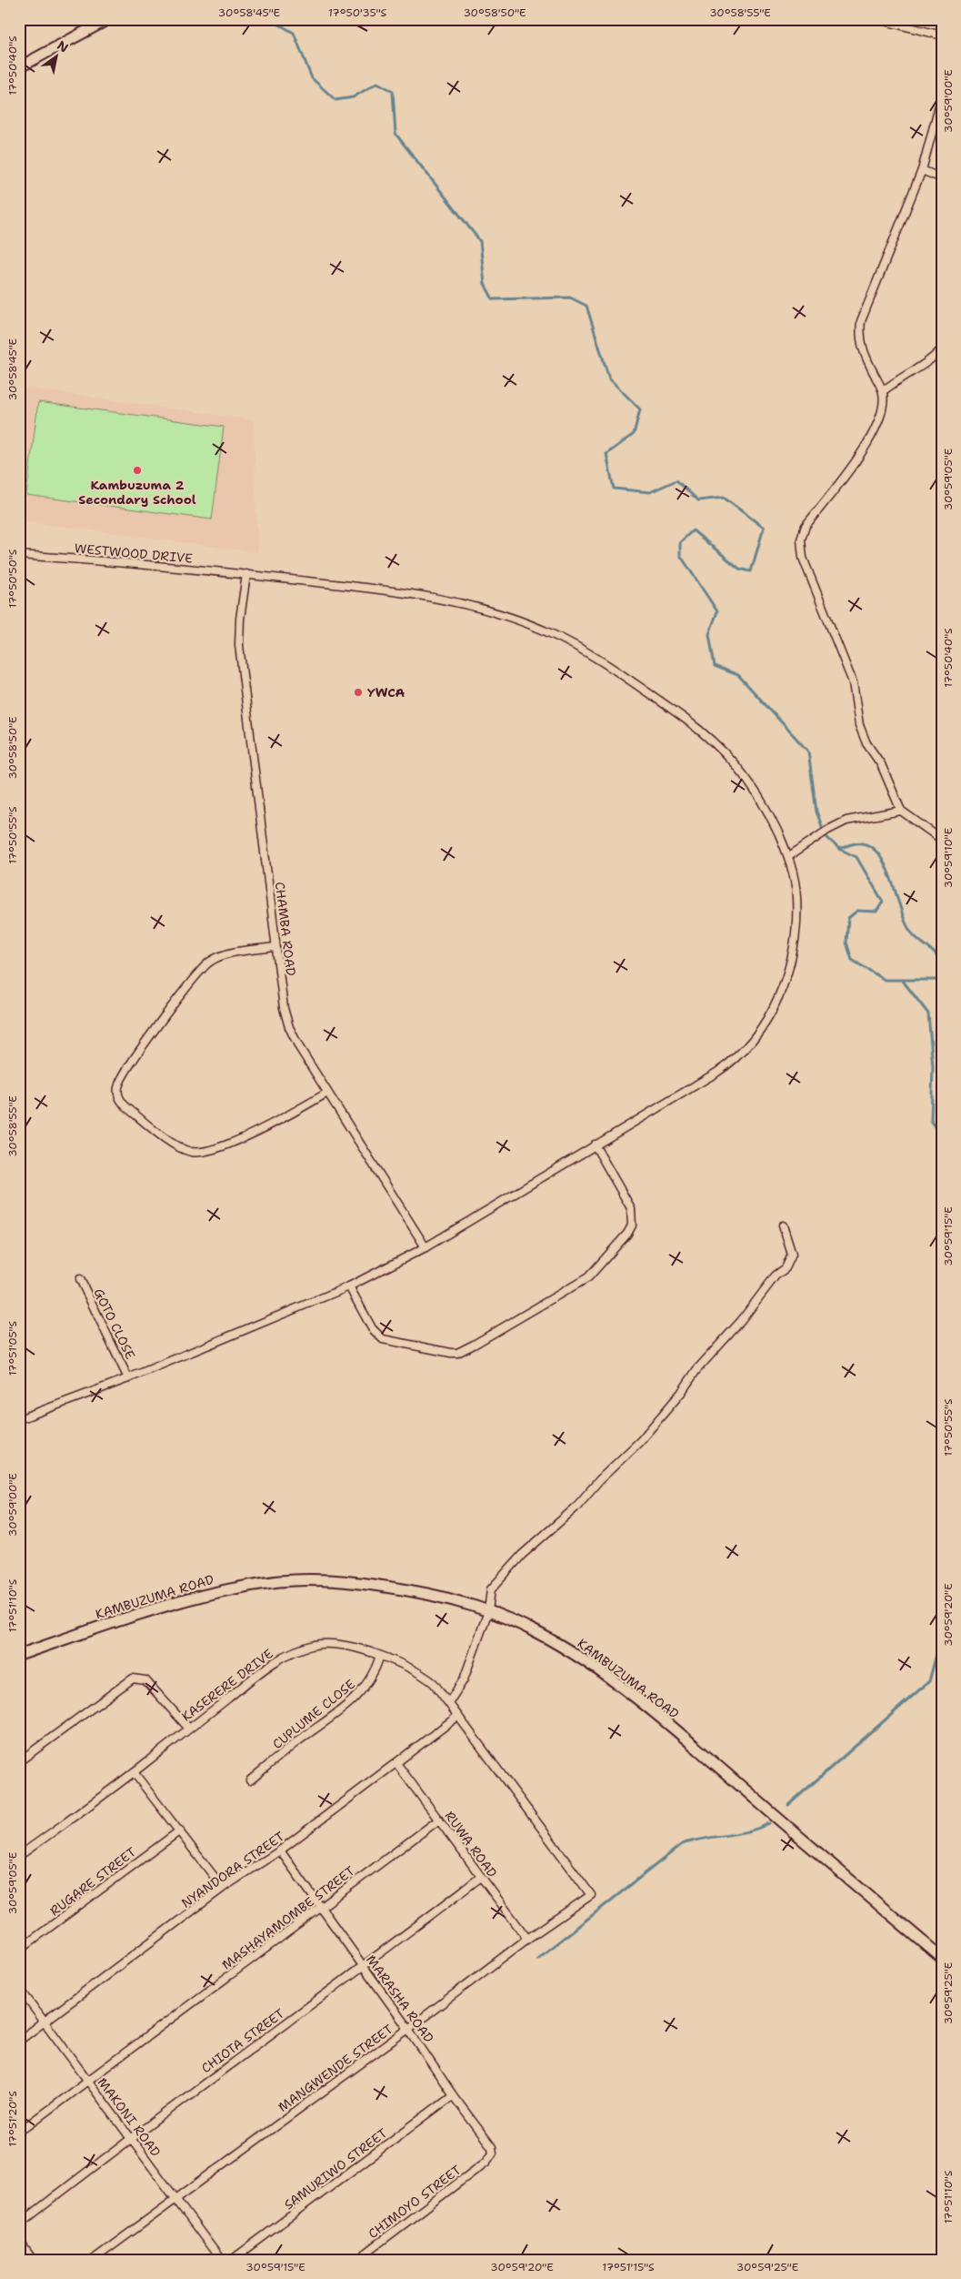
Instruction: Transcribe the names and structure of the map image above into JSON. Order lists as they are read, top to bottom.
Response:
{
  "streets": {
    "main road": ["KAMBUZUMA ROAD"],
    "street": [
      "WESTWOOD DRIVE",
      "CHAMBA ROAD",
      "GOTO CLOSE",
      "KASERERE DRIVE",
      "CUPLUME CLOSE",
      "RUWA ROAD",
      "NYANDORA STREET",
      "RUGARE STREET",
      "MASHAYAMOMBE STREET",
      "MARASHA ROAD",
      "CHIOTA STREET",
      "MANGWENDE STREET",
      "MAKONI ROAD",
      "SAMURIWO STREET",
      "CHIMOYO STREET"
    ]
  },
  "crossings": [
    ["WESTWOOD DRIVE", "CHAMBA ROAD"],
    ["WESTWOOD DRIVE", "GOTO CLOSE"],
    ["KASERERE DRIVE", "CUPLUME CLOSE"],
    ["KASERERE DRIVE", "NYANDORA STREET"],
    ["KASERERE DRIVE", "MANGWENDE STREET"],
    ["RUWA ROAD", "NYANDORA STREET"],
    ["RUWA ROAD", "MASHAYAMOMBE STREET"],
    ["RUWA ROAD", "CHIOTA STREET"],
    ["RUWA ROAD", "MANGWENDE STREET"],
    ["NYANDORA STREET", "MARASHA ROAD"],
    ["NYANDORA STREET", "MAKONI ROAD"],
    ["MASHAYAMOMBE STREET", "MARASHA ROAD"],
    ["MASHAYAMOMBE STREET", "MAKONI ROAD"],
    ["MARASHA ROAD", "CHIOTA STREET"],
    ["MARASHA ROAD", "MANGWENDE STREET"],
    ["MARASHA ROAD", "SAMURIWO STREET"],
    ["MARASHA ROAD", "CHIMOYO STREET"],
    ["CHIOTA STREET", "MAKONI ROAD"],
    ["MANGWENDE STREET", "MAKONI ROAD"]
  ],
  "places": ["Kambuzuma 2 Secondary School", "YWCA"],
  "north": "top right",
  "coordinates": [
    "30°58'45\"E",
    "17°50'35\"S",
    "30°58'50\"E",
    "30°58'55\"E",
    "17°50'40\"S",
    "30°59'00\"E",
    "30°59'05\"E",
    "17°50'50\"S",
    "17°50'55\"S",
    "30°59'10\"E",
    "30°59'15\"E",
    "17°51'05\"S",
    "17°51'10\"S",
    "30°59'20\"E",
    "30°59'25\"E",
    "17°51'20\"S",
    "17°51'15\"S"
  ]
}
